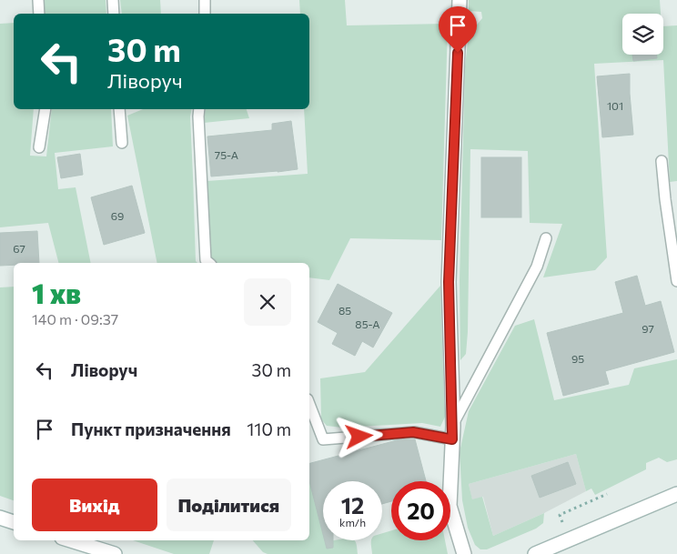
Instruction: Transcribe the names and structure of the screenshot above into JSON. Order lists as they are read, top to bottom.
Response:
{
  "house_numbers": [
    "101",
    "75-А",
    "69",
    "67",
    "85",
    "85-А",
    "97",
    "95"
  ],
  "page": {
    "turn": ["30 m", "Ліворуч"],
    "heading": ["1 хв", "140 m · 09:37"],
    "list": [
      {
        "name": "Ліворуч",
        "value": "30 m"
      },
      {
        "name": "Пункт призначення",
        "value": "110 m"
      }
    ],
    "buttons": ["Вихід", "Поділитися"],
    "speed": "12 km/h",
    "limit": "20"
  }
}
